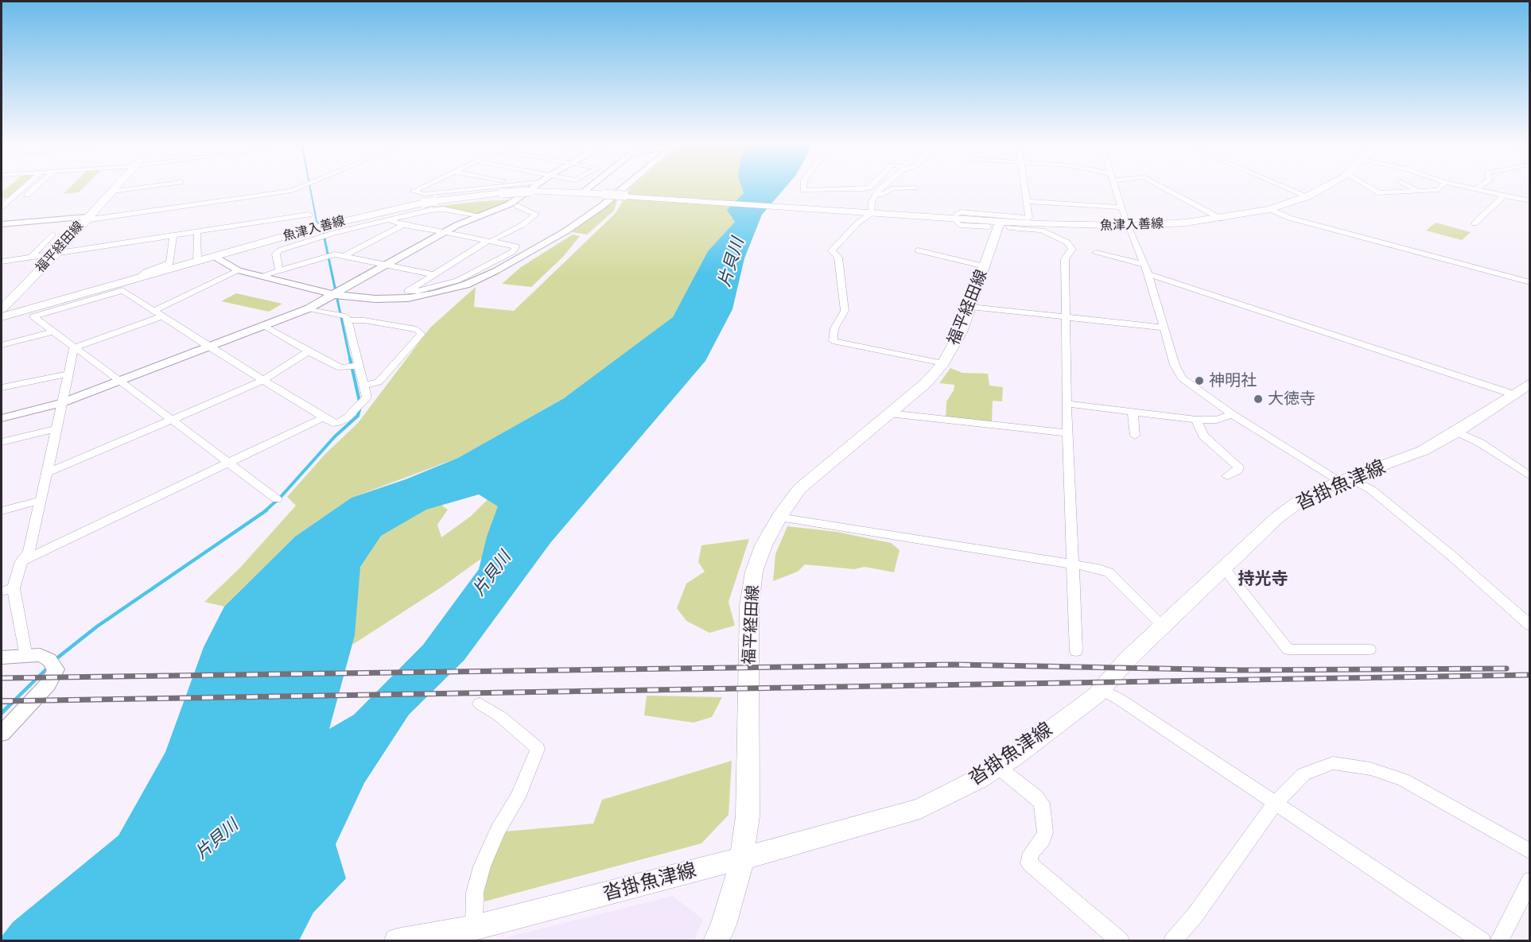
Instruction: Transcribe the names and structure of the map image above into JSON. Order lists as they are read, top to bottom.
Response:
{
  "streets": {
    "main road": ["魚津入善線", "福平経田線", "沓掛魚津線"]
  },
  "crossings": [
    ["魚津入善線", "福平経田線"],
    ["福平経田線", "沓掛魚津線"]
  ],
  "districts": ["持光寺"],
  "water": ["片貝川"],
  "places": ["神明社", "大徳寺"]
}
